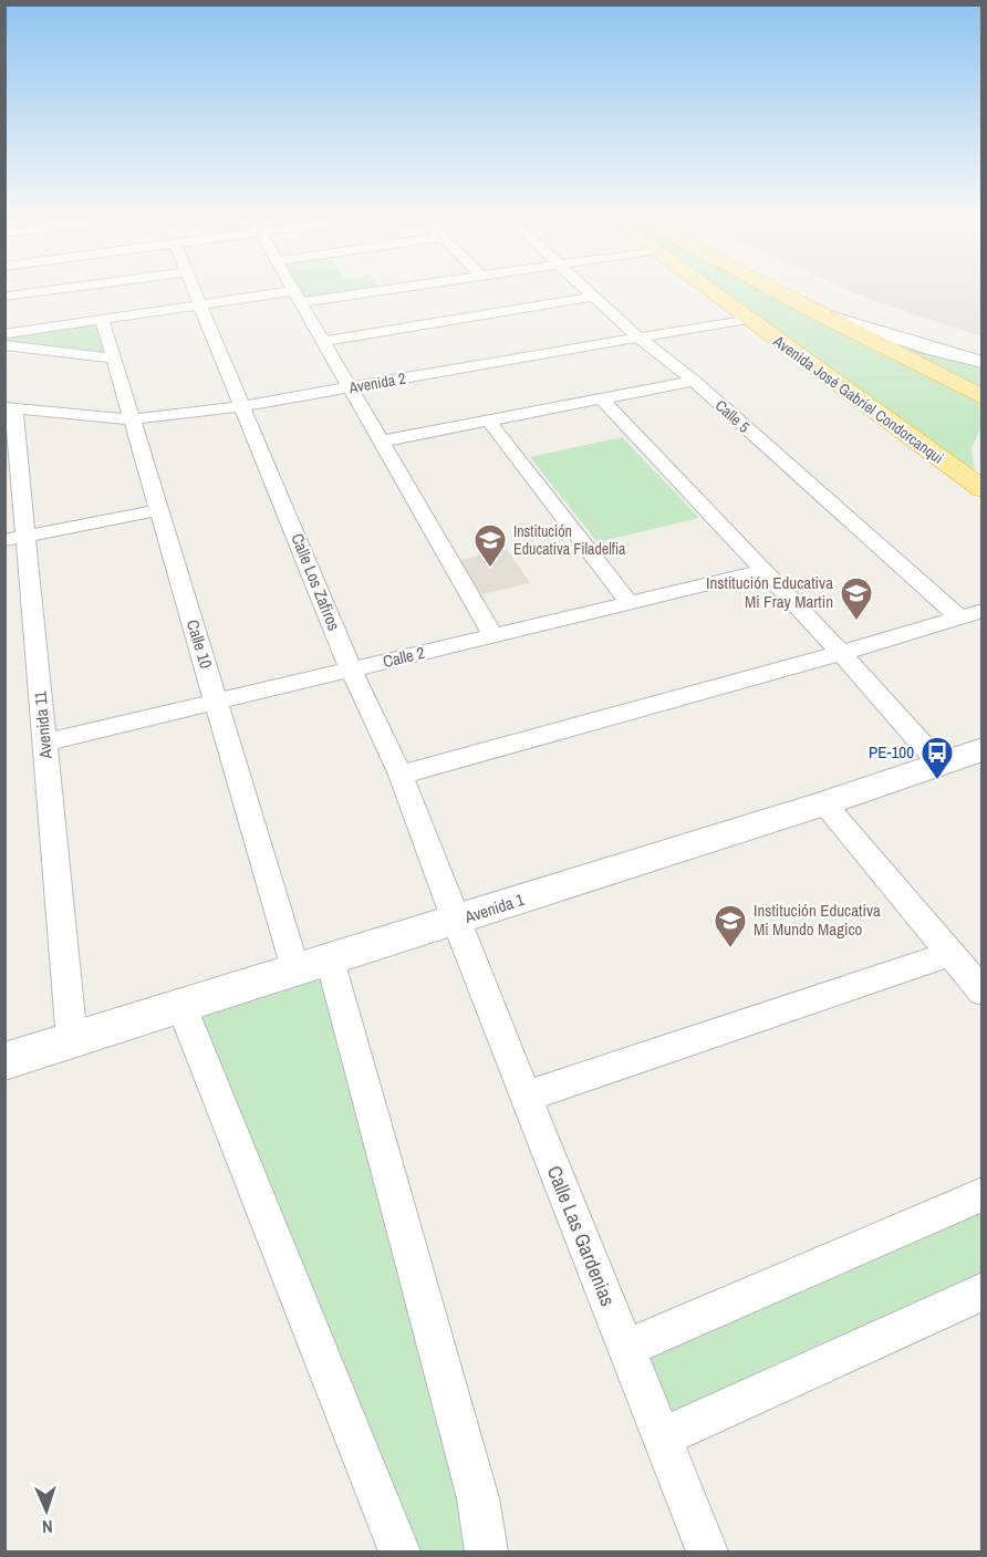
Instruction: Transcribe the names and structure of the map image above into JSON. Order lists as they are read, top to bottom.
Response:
{
  "streets": {
    "highway": ["Avenida José Gabriel Condorcanqui"],
    "street": [
      "Avenida 2",
      "Calle 5",
      "Calle Los Zafiros",
      "Calle 10",
      "Calle 2",
      "Avenida 11",
      "Avenida 1",
      "Calle Las Gardenias"
    ]
  },
  "crossings": [
    ["Avenida 2", "Avenida José Gabriel Condorcanqui"],
    ["Avenida 2", "Calle 5"],
    ["Avenida 2", "Calle Los Zafiros"],
    ["Avenida 2", "Calle 10"],
    ["Avenida 2", "Avenida 11"],
    ["Calle Los Zafiros", "Calle 2"],
    ["Calle Los Zafiros", "Avenida 1"],
    ["Calle Los Zafiros", "Calle Las Gardenias"],
    ["Calle 10", "Calle 2"],
    ["Calle 10", "Avenida 1"],
    ["Calle 2", "Avenida 11"],
    ["Avenida 11", "Avenida 1"],
    ["Avenida 1", "Calle Las Gardenias"]
  ],
  "places": {
    "school or university": ["Institución Educativa Filadelfia", "Institución Educativa Mi Fray Martin", "Institución Educativa Mi Mundo Magico"],
    "bus stop": ["PE-100"]
  },
  "north": "bottom"
}
